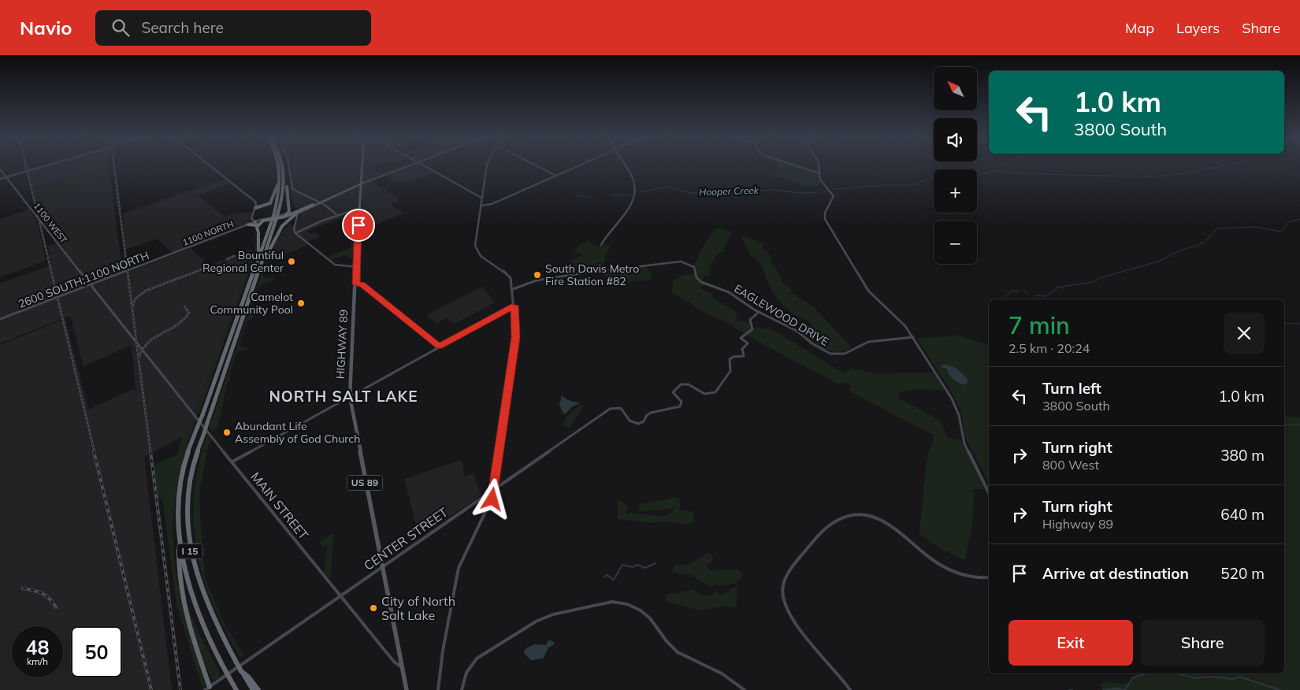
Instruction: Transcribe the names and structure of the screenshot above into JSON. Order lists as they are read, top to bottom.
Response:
{
  "streets": {
    "highway": ["I 15"],
    "main road": ["HIGHWAY 89", "US 89"],
    "street": [
      "1100 WEST",
      "1100 NORTH",
      "2600 SOUTH;1100 NORTH",
      "EAGLEWOOD DRIVE",
      "MAIN STREET",
      "CENTER STREET"
    ]
  },
  "crossings": [
    ["1100 WEST", "2600 SOUTH;1100 NORTH"],
    ["1100 WEST", "MAIN STREET"],
    ["1100 NORTH", "2600 SOUTH;1100 NORTH"],
    ["1100 NORTH", "I 15"],
    ["2600 SOUTH;1100 NORTH", "MAIN STREET"],
    ["EAGLEWOOD DRIVE", "CENTER STREET"],
    ["HIGHWAY 89", "US 89"],
    ["HIGHWAY 89", "MAIN STREET"],
    ["HIGHWAY 89", "CENTER STREET"],
    ["MAIN STREET", "CENTER STREET"]
  ],
  "districts": ["NORTH SALT LAKE"],
  "water": ["Hooper Creek"],
  "places": [
    "Bountiful Regional Center",
    "South Davis Metro Fire Station #82",
    "Camelot Community Pool",
    "Abundant Life Assembly of God Church",
    "City of North Salt Lake"
  ],
  "north": "top left",
  "page": {
    "header": "Navio",
    "search": "Search here",
    "nav": ["Map", "Layers", "Share"],
    "map_buttons": ["+", "−"],
    "turn": ["1.0 km", "3800 South"],
    "heading": ["7 min", "2.5 km · 20:24"],
    "list": [
      {
        "name": "Turn left",
        "note": "3800 South",
        "value": "1.0 km"
      },
      {
        "name": "Turn right",
        "note": "800 West",
        "value": "380 m"
      },
      {
        "name": "Turn right",
        "note": "Highway 89",
        "value": "640 m"
      },
      {
        "name": "Arrive at destination",
        "value": "520 m"
      }
    ],
    "buttons": ["Exit", "Share"],
    "speed": "48 km/h",
    "limit": "50"
  }
}
